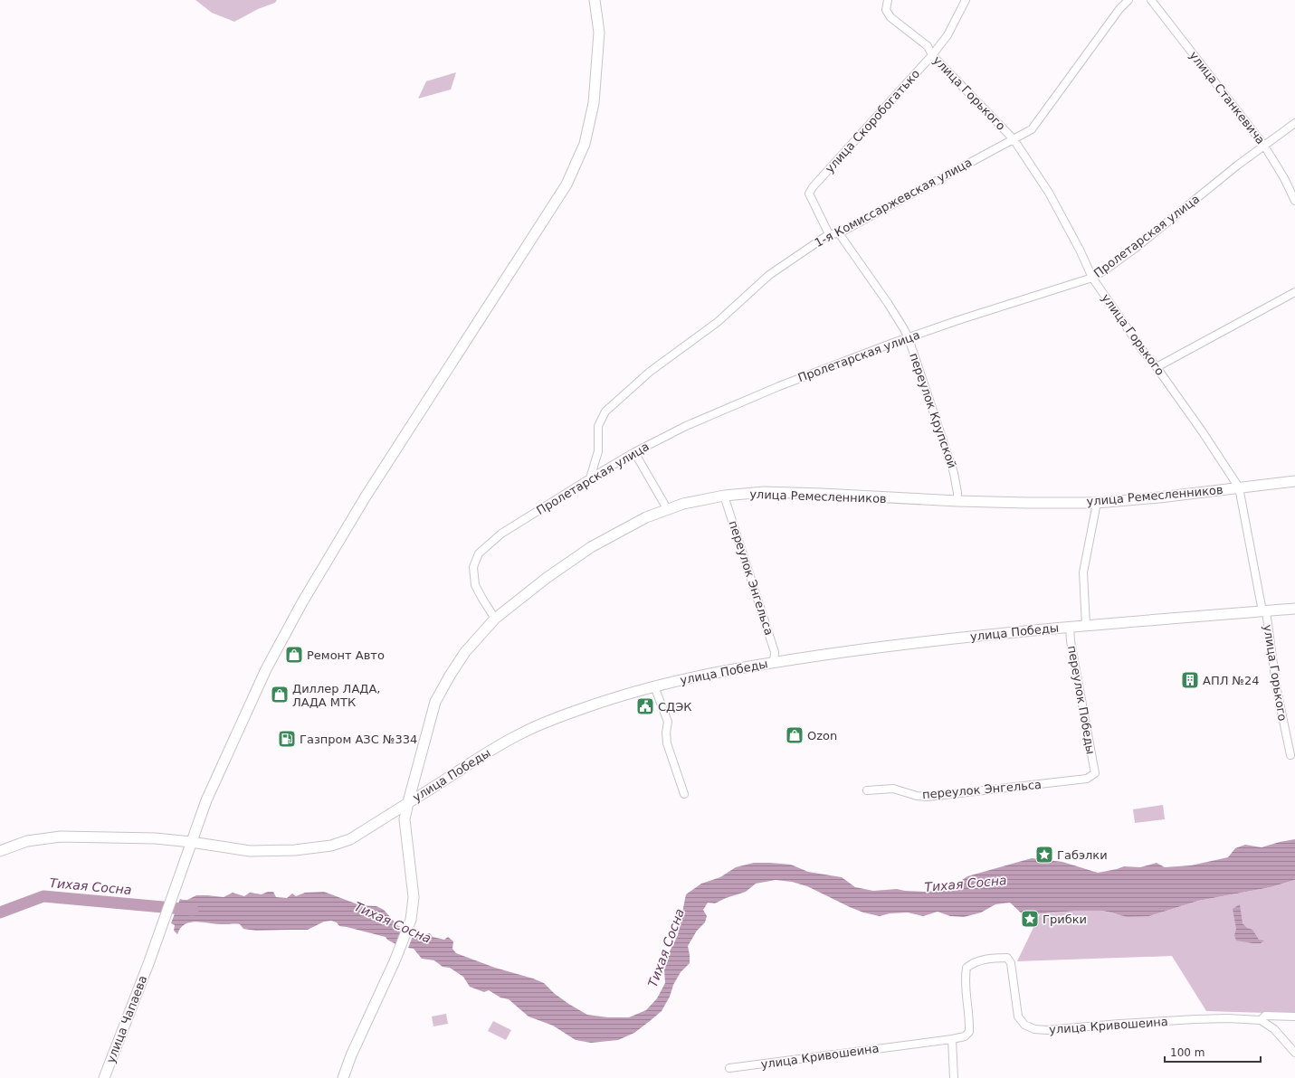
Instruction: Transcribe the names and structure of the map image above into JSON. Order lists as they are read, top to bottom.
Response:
{
  "streets": {
    "main road": ["улица Ремесленников", "улица Победы", "улица Чапаева"],
    "street": [
      "улица Горького",
      "улица Станкевича",
      "улица Скоробогатько",
      "1-я Комиссаржевская улица",
      "Пролетарская улица",
      "переулок Крупской",
      "переулок Энгельса",
      "переулок Победы",
      "улица Кривошеина"
    ]
  },
  "crossings": [
    ["улица Горького", "улица Скоробогатько"],
    ["улица Горького", "1-я Комиссаржевская улица"],
    ["улица Горького", "Пролетарская улица"],
    ["улица Горького", "улица Ремесленников"],
    ["улица Горького", "улица Победы"],
    ["улица Станкевича", "Пролетарская улица"],
    ["улица Скоробогатько", "1-я Комиссаржевская улица"],
    ["1-я Комиссаржевская улица", "Пролетарская улица"],
    ["1-я Комиссаржевская улица", "переулок Крупской"],
    ["Пролетарская улица", "переулок Крупской"],
    ["Пролетарская улица", "улица Ремесленников"],
    ["переулок Крупской", "улица Ремесленников"],
    ["улица Ремесленников", "переулок Энгельса"],
    ["улица Ремесленников", "улица Победы"],
    ["переулок Энгельса", "улица Победы"],
    ["переулок Энгельса", "переулок Победы"],
    ["улица Победы", "переулок Победы"],
    ["улица Победы", "улица Чапаева"]
  ],
  "water": ["Тихая Сосна"],
  "places": {
    "shop": ["Ремонт Авто", "Диллер ЛАДА, ЛАДА МТК", "Ozon"],
    "building": ["АПЛ №24"],
    "public building": ["СДЭК"],
    "fuel station": ["Газпром АЗС №334"],
    "place": ["Габэлки", "Грибки"]
  },
  "scale_bar": "100 m"
}
